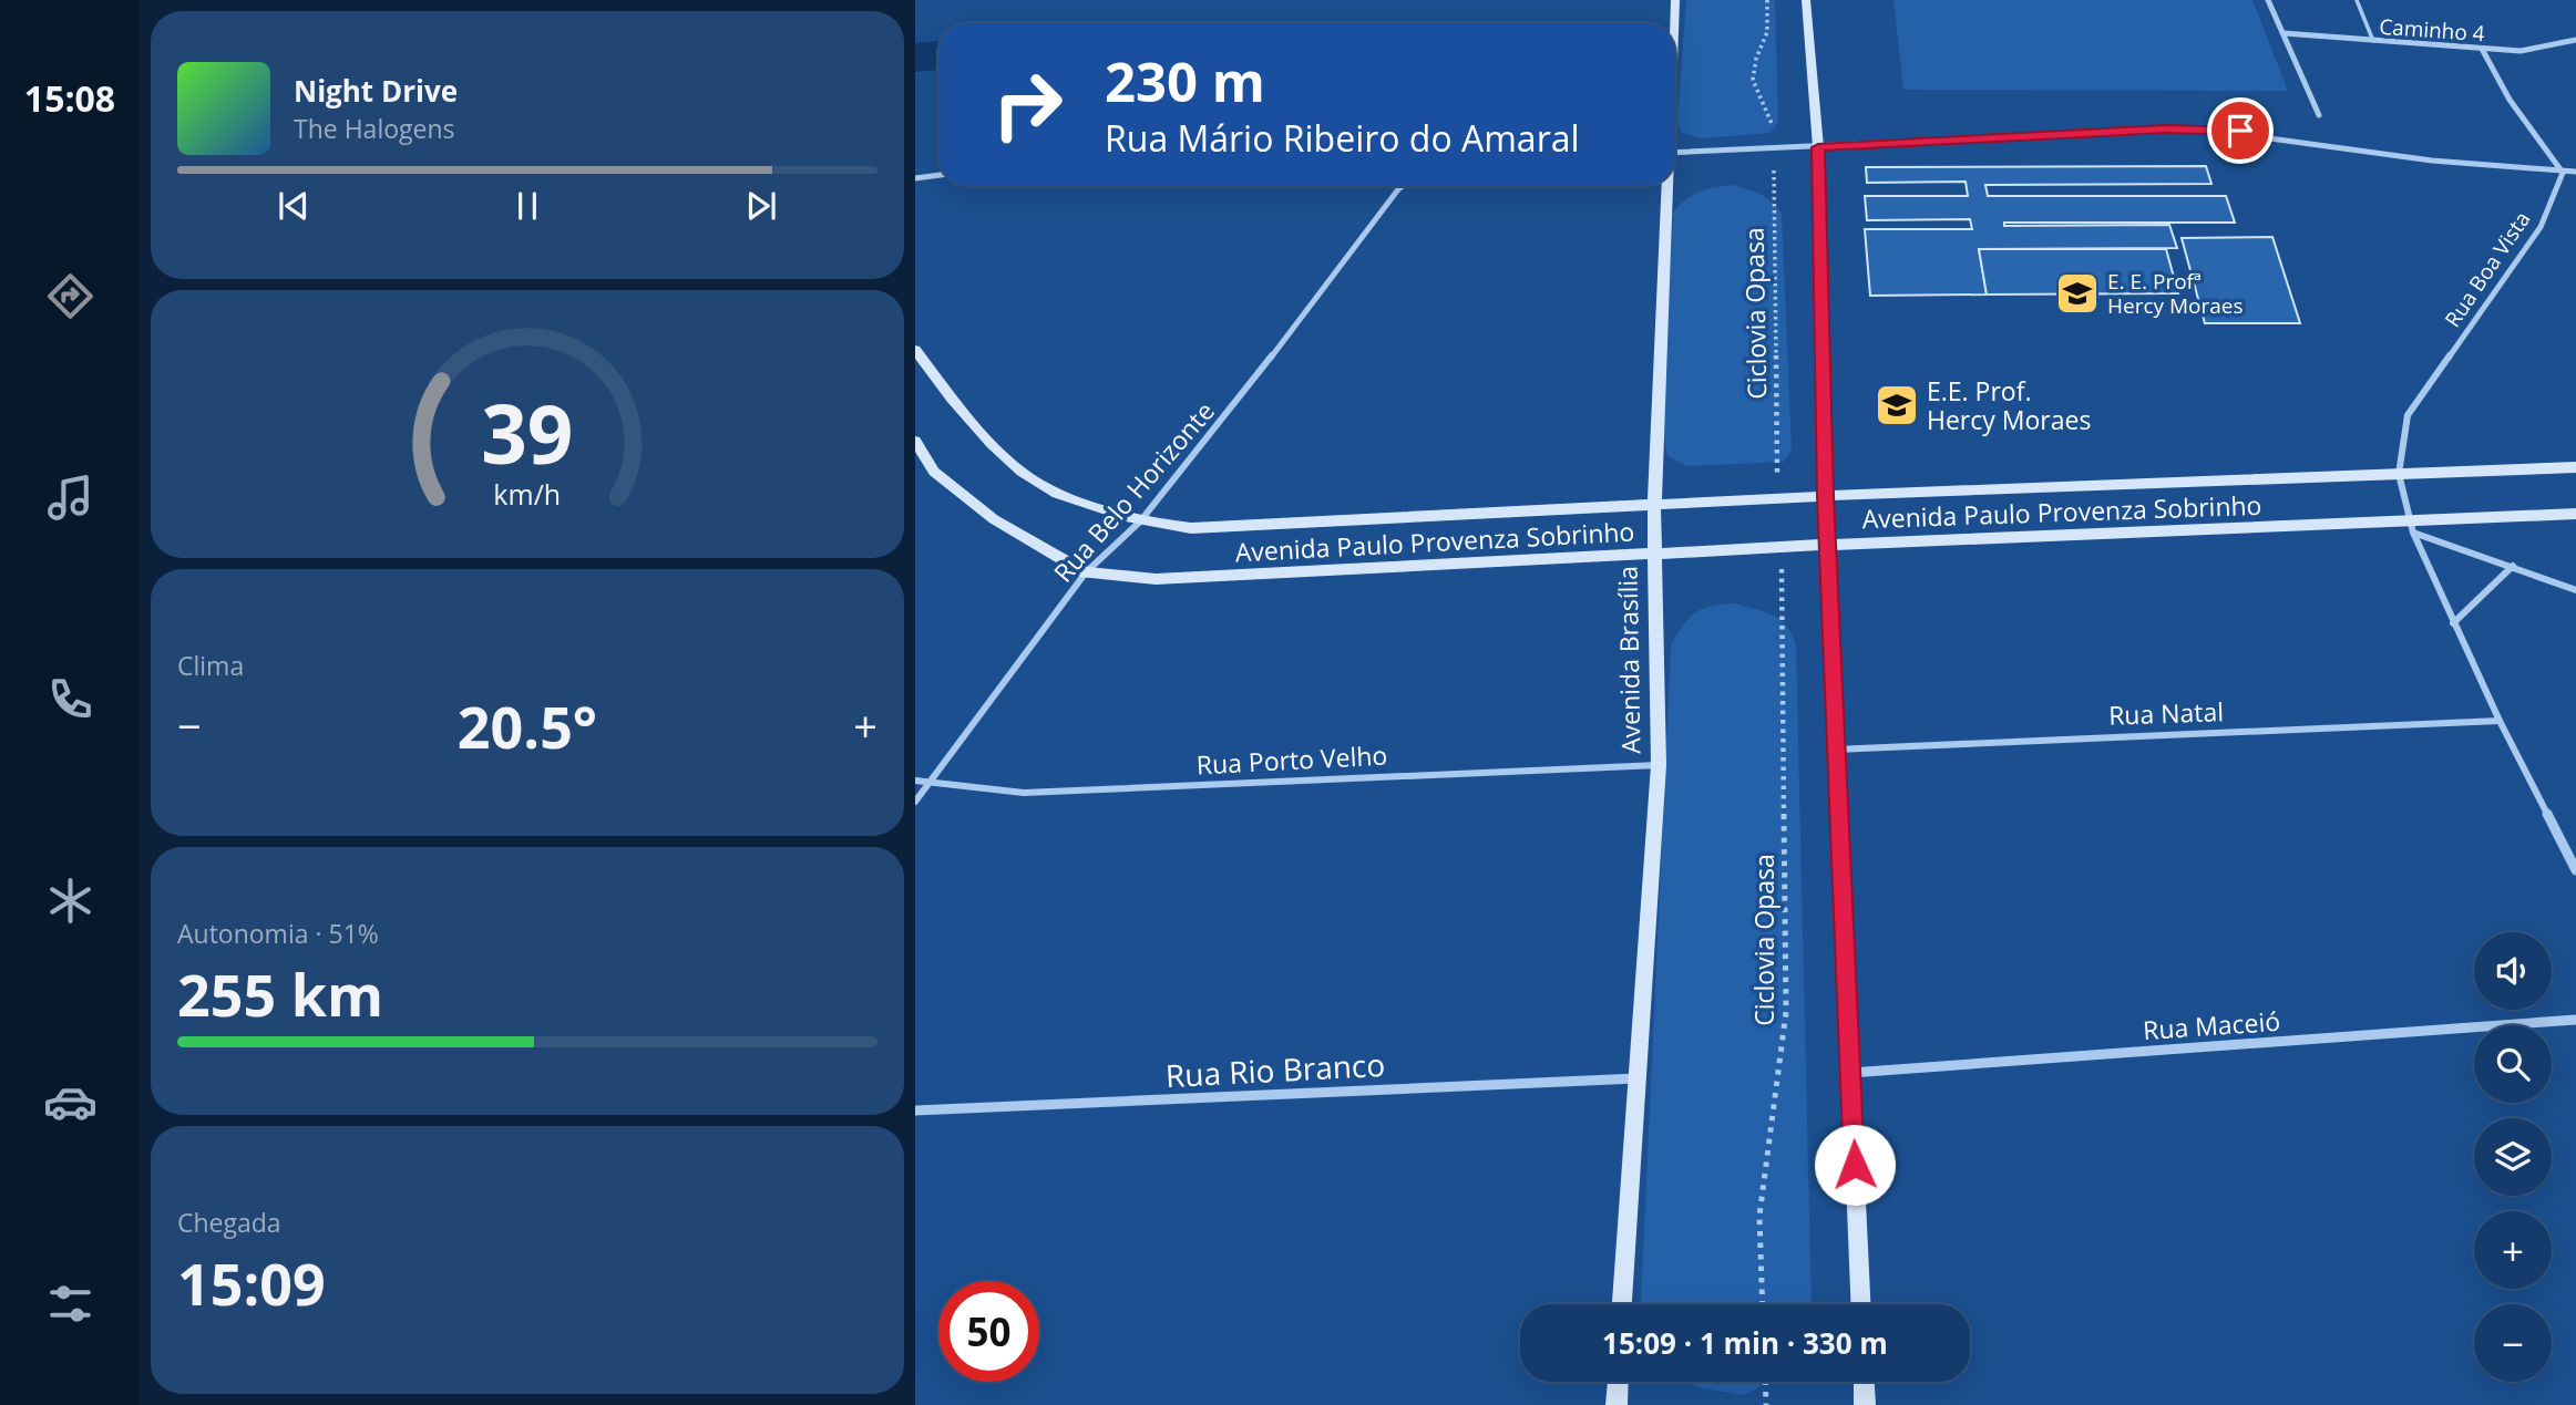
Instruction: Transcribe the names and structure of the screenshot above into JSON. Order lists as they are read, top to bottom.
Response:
{
  "streets": {
    "main road": ["Avenida Paulo Provenza Sobrinho", "Avenida Brasília"],
    "street": [
      "Caminho 4",
      "Rua Boa Vista",
      "Rua Belo Horizonte",
      "Rua Natal",
      "Rua Porto Velho",
      "Rua Maceió",
      "Rua Rio Branco"
    ],
    "path": ["Ciclovia Opasa"]
  },
  "crossings": [
    ["Rua Boa Vista", "Avenida Paulo Provenza Sobrinho"],
    ["Rua Boa Vista", "Rua Natal"],
    ["Rua Belo Horizonte", "Avenida Paulo Provenza Sobrinho"],
    ["Rua Belo Horizonte", "Rua Porto Velho"],
    ["Avenida Paulo Provenza Sobrinho", "Avenida Brasília"],
    ["Avenida Brasília", "Rua Porto Velho"],
    ["Avenida Brasília", "Rua Rio Branco"]
  ],
  "places": {
    "school or university": ["E. E. Profª Hercy Moraes", "E.E. Prof. Hercy Moraes"]
  },
  "page": {
    "tabs": "15:08",
    "turn": ["230 m", "Rua Mário Ribeiro do Amaral"],
    "song": ["Night Drive", "The Halogens"],
    "tile": [
      "Clima",
      ["Autonomia · 51%", "255 km"],
      ["Chegada", "15:09"]
    ],
    "heat": ["−", "20.5°", "+"],
    "map_buttons": ["+", "−"],
    "limit": "50",
    "trip": "15:09 · 1 min · 330 m",
    "gauge": ["39", "km/h"]
  }
}
